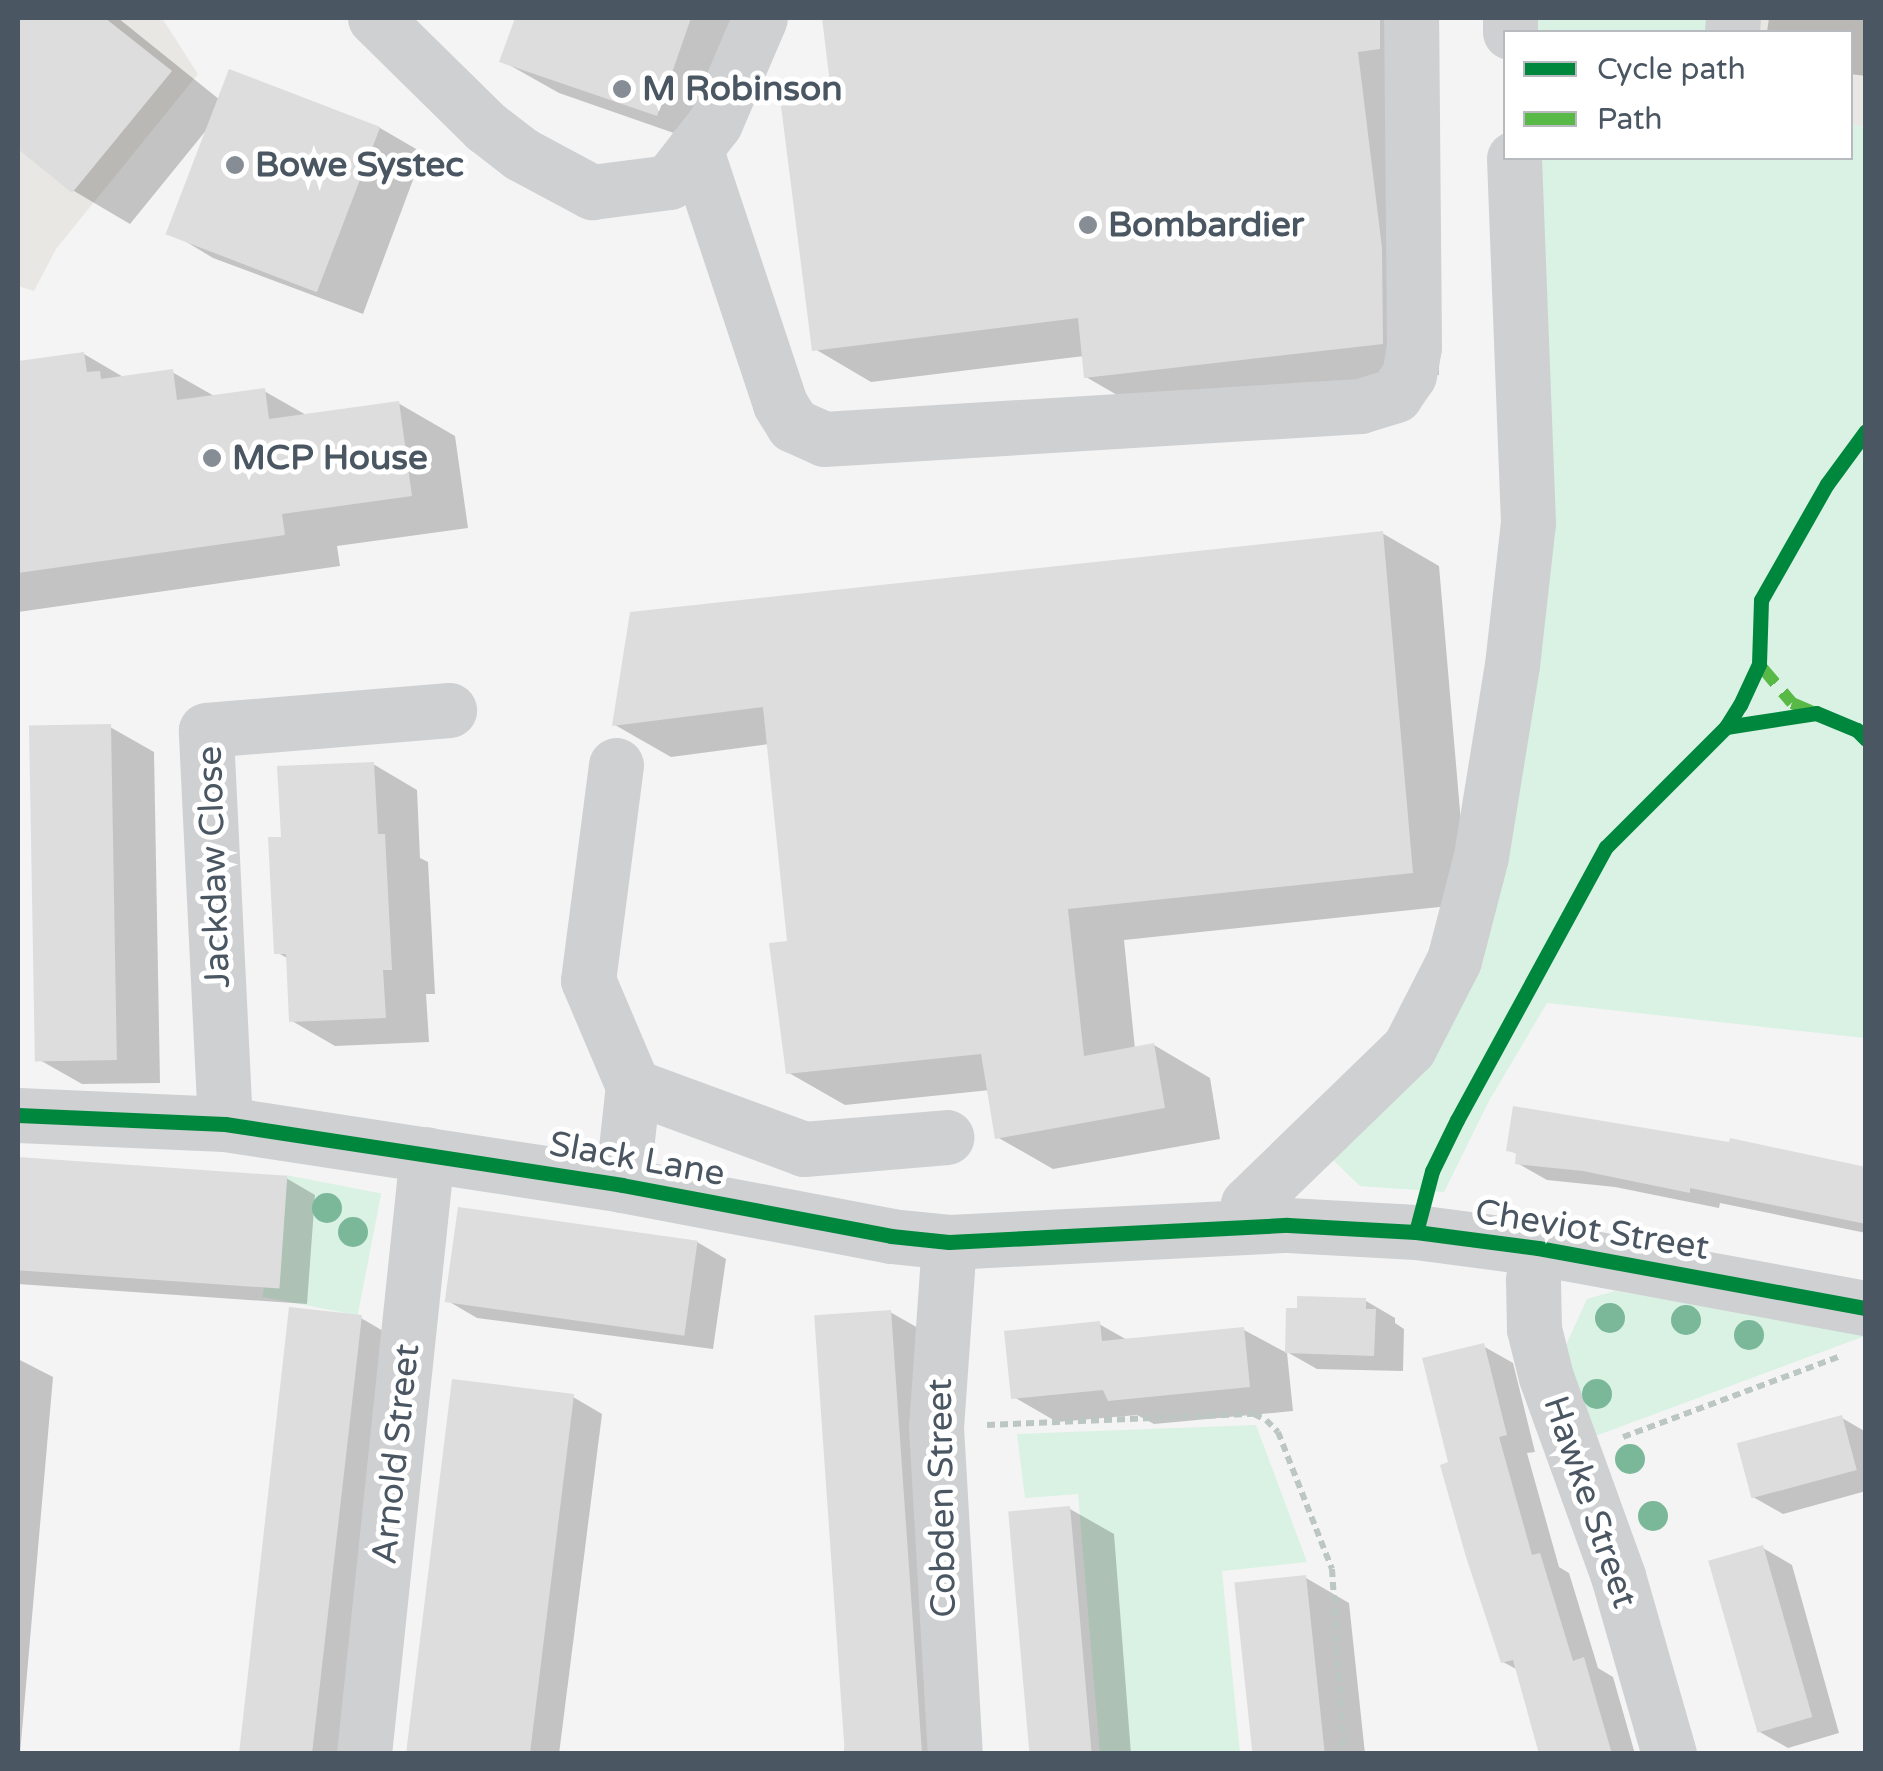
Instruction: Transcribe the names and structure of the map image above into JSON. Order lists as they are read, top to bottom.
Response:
{
  "streets": {
    "street": [
      "Jackdaw Close",
      "Slack Lane",
      "Cheviot Street",
      "Arnold Street",
      "Cobden Street",
      "Hawke Street"
    ]
  },
  "crossings": [
    ["Jackdaw Close", "Slack Lane"],
    ["Slack Lane", "Cheviot Street"],
    ["Slack Lane", "Arnold Street"],
    ["Slack Lane", "Cobden Street"],
    ["Cheviot Street", "Hawke Street"]
  ],
  "places": [
    "M Robinson",
    "Bowe Systec",
    "Bombardier",
    "MCP House"
  ],
  "legend": ["Cycle path", "Path"]
}
